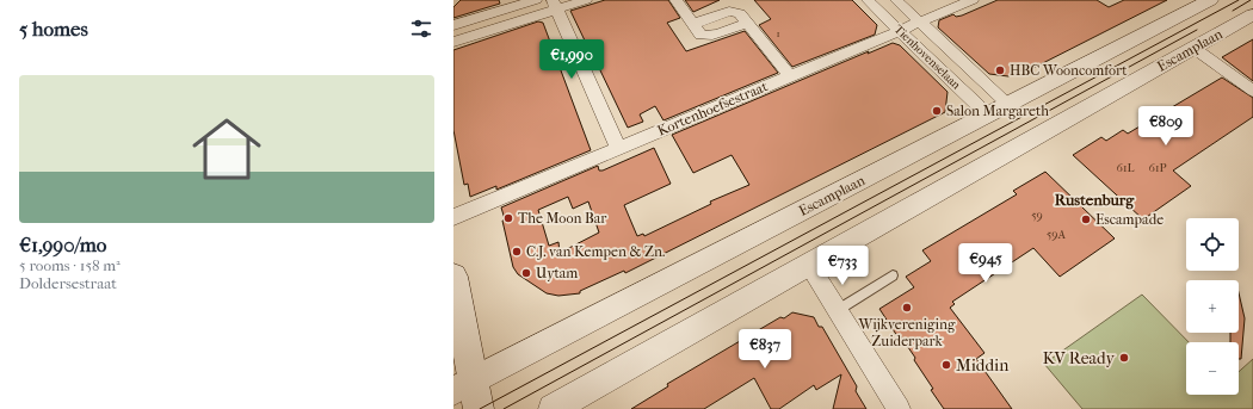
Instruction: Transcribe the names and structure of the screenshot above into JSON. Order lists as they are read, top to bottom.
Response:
{
  "streets": {
    "street": ["Escamplaan", "Tienhovenselaan", "Kortenhoefsestraat"]
  },
  "crossings": [
    ["Escamplaan", "Tienhovenselaan"],
    ["Tienhovenselaan", "Kortenhoefsestraat"]
  ],
  "districts": ["Rustenburg"],
  "places": [
    "HBC Wooncomfort",
    "Salon Margareth",
    "The Moon Bar",
    "Escampade",
    "C.J. van Kempen & Zn.",
    "Uytam",
    "Wijkvereniging Zuiderpark",
    "KV Ready",
    "Middin"
  ],
  "house_numbers": [
    "1",
    "61L",
    "61P",
    "59",
    "59A"
  ],
  "page": {
    "heading": "5 homes",
    "price": [
      "€1,990",
      "€809",
      "€945",
      "€733",
      "€837"
    ],
    "list": [
      {
        "name": "€1,990/mo",
        "note": "5 rooms · 158 m² · Doldersestraat"
      }
    ],
    "map_buttons": ["+", "−"]
  }
}
